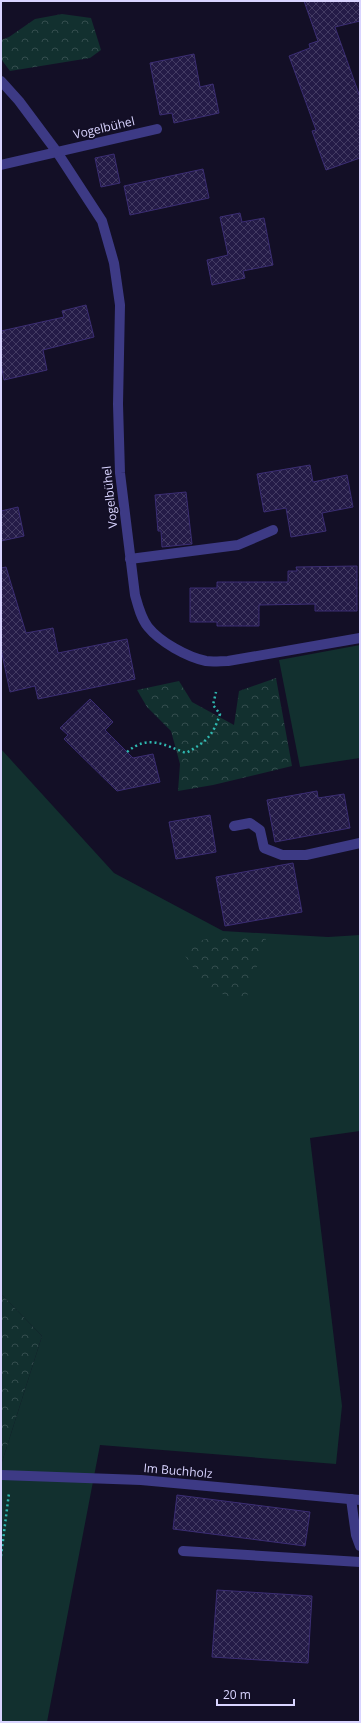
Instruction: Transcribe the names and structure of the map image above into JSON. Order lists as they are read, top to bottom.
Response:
{
  "streets": {
    "street": ["Vogelbühel", "Im Buchholz"]
  },
  "scale_bar": "20 m"
}
